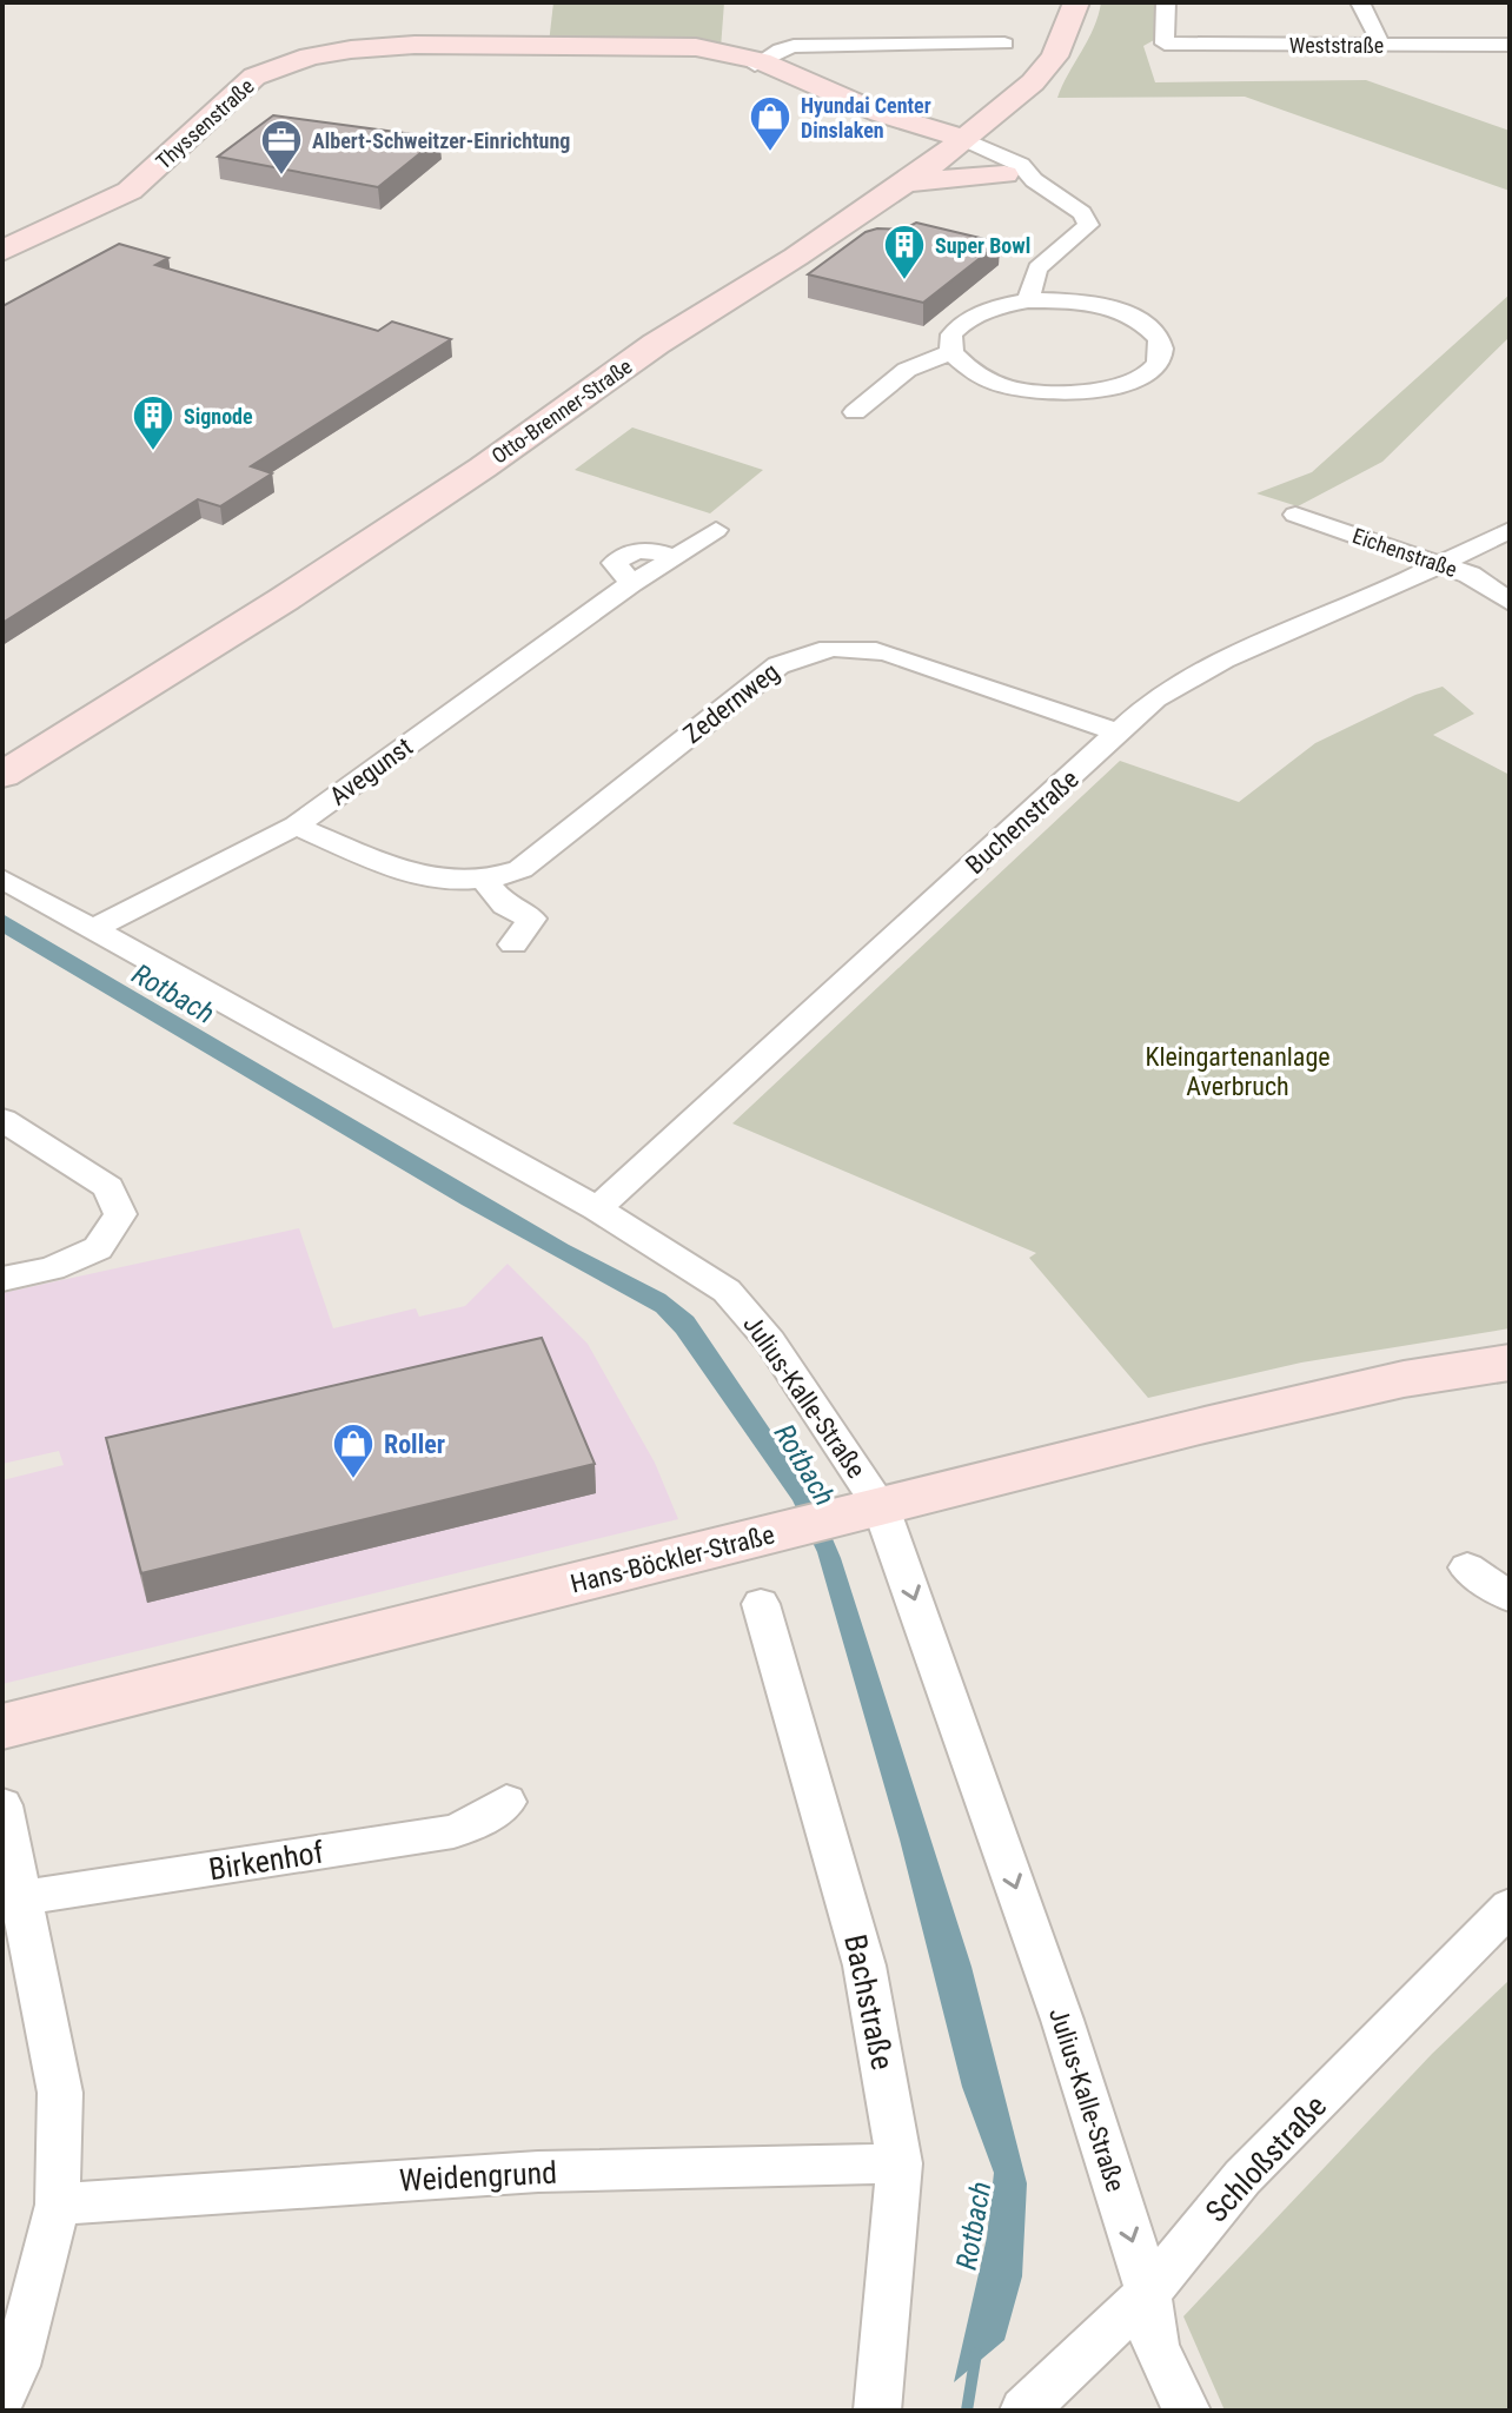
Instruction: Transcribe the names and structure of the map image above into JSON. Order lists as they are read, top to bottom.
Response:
{
  "streets": {
    "main road": ["Thyssenstraße", "Otto-Brenner-Straße", "Hans-Böckler-Straße"],
    "street": [
      "Weststraße",
      "Eichenstraße",
      "Zedernweg",
      "Avegunst",
      "Buchenstraße",
      "Julius-Kalle-Straße",
      "Birkenhof",
      "Bachstraße",
      "Schloßstraße",
      "Weidengrund"
    ]
  },
  "crossings": [
    ["Thyssenstraße", "Otto-Brenner-Straße"],
    ["Eichenstraße", "Buchenstraße"],
    ["Zedernweg", "Avegunst"],
    ["Zedernweg", "Buchenstraße"],
    ["Avegunst", "Julius-Kalle-Straße"],
    ["Buchenstraße", "Julius-Kalle-Straße"],
    ["Julius-Kalle-Straße", "Hans-Böckler-Straße"],
    ["Julius-Kalle-Straße", "Schloßstraße"],
    ["Bachstraße", "Weidengrund"]
  ],
  "one_way": ["Julius-Kalle-Straße"],
  "water": ["Rotbach"],
  "parks": ["Kleingartenanlage Averbruch"],
  "places": {
    "shop": ["Hyundai Center Dinslaken", "Roller"],
    "office": ["Albert-Schweitzer-Einrichtung"],
    "building": ["Super Bowl", "Signode"]
  }
}
